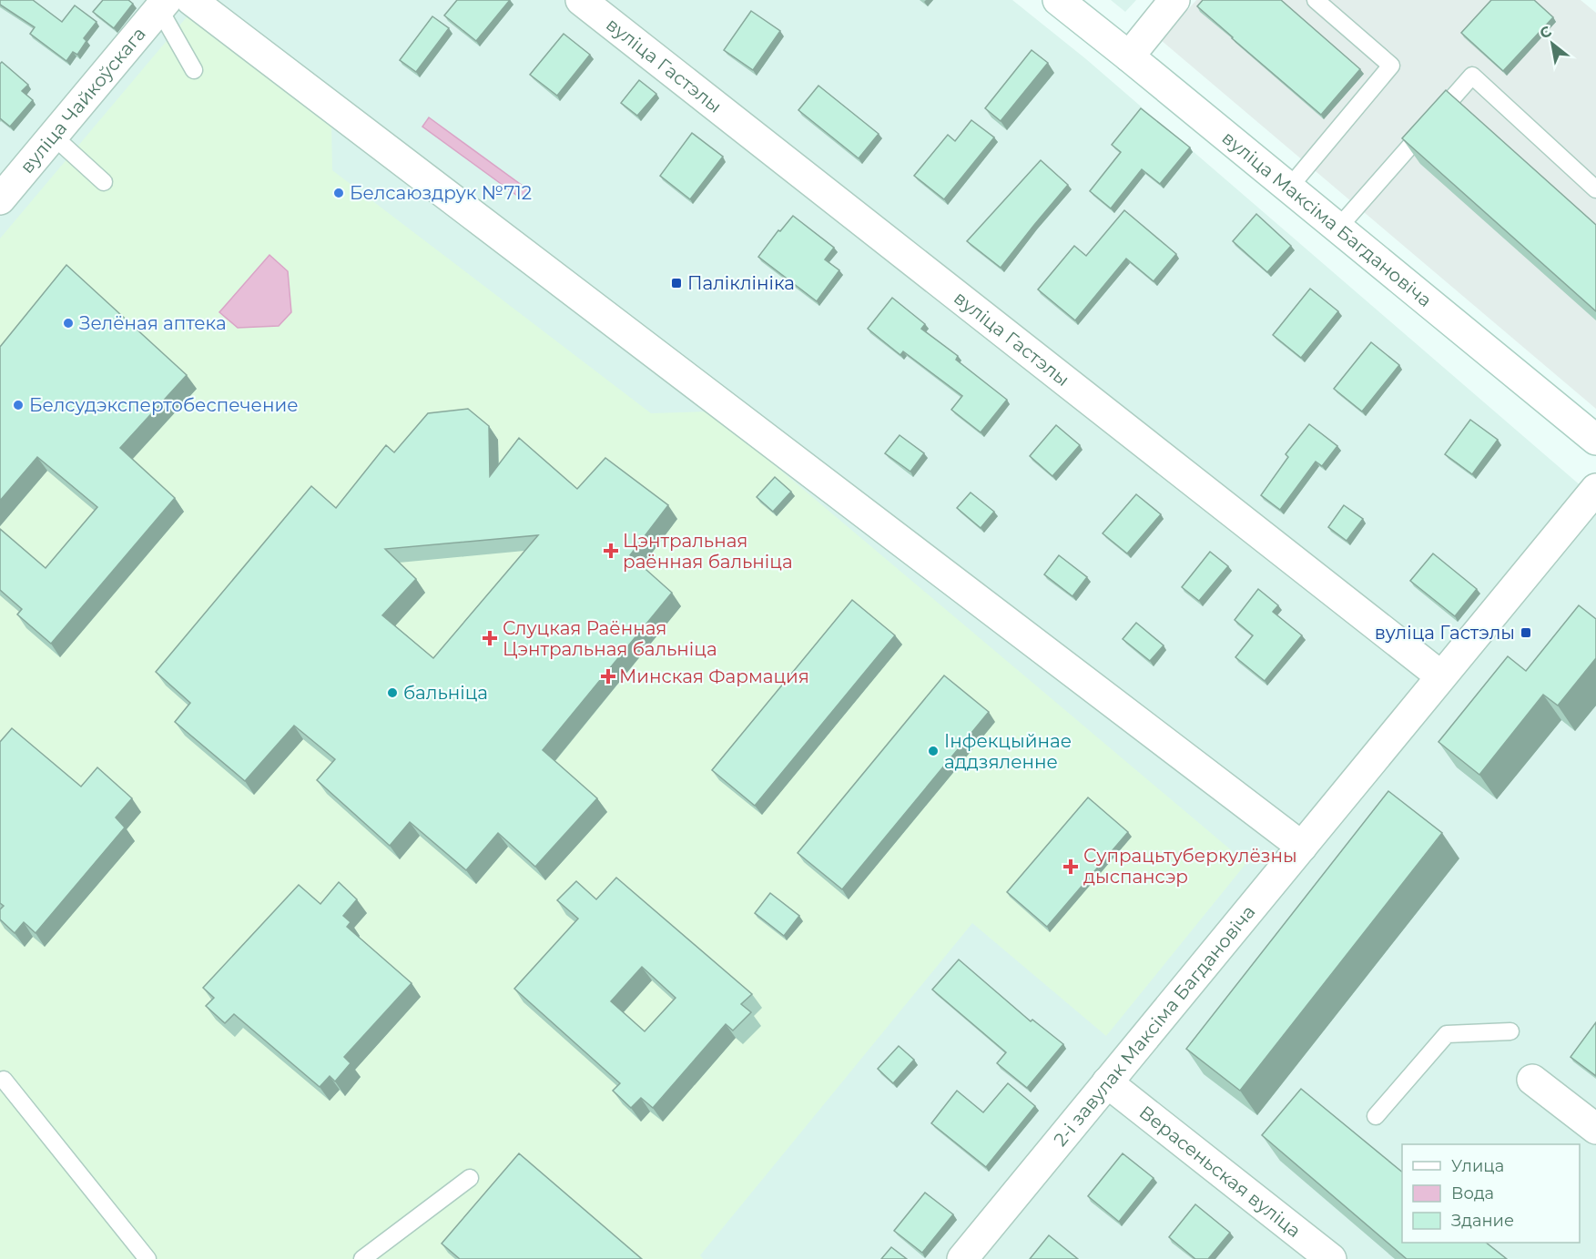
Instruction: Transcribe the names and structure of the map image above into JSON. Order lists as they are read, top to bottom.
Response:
{
  "streets": {
    "street": [
      "вуліца Гастэлы",
      "вуліца Чайкоўскага",
      "вуліца Максіма Багдановіча",
      "2-і завулак Максіма Багдановіча",
      "Верасеньская вуліца"
    ]
  },
  "crossings": [
    ["вуліца Гастэлы", "2-і завулак Максіма Багдановіча"],
    ["2-і завулак Максіма Багдановіча", "Верасеньская вуліца"]
  ],
  "places": {
    "other": [
      "Белсаюздрук №712",
      "Зелёная аптека",
      "Белсудэкспертобеспечение",
      "бальніца",
      "Інфекцыйнае аддзяленне"
    ],
    "transit": ["Паліклініка", "вуліца Гастэлы"],
    "health": [
      "Цэнтральная раённая бальніца",
      "Слуцкая Раённая Цэнтральная бальніца",
      "Минская Фармация",
      "Супрацьтуберкулёзны дыспансэр"
    ]
  },
  "legend": ["Улица", "Вода", "Здание"],
  "north": "top left"
}
